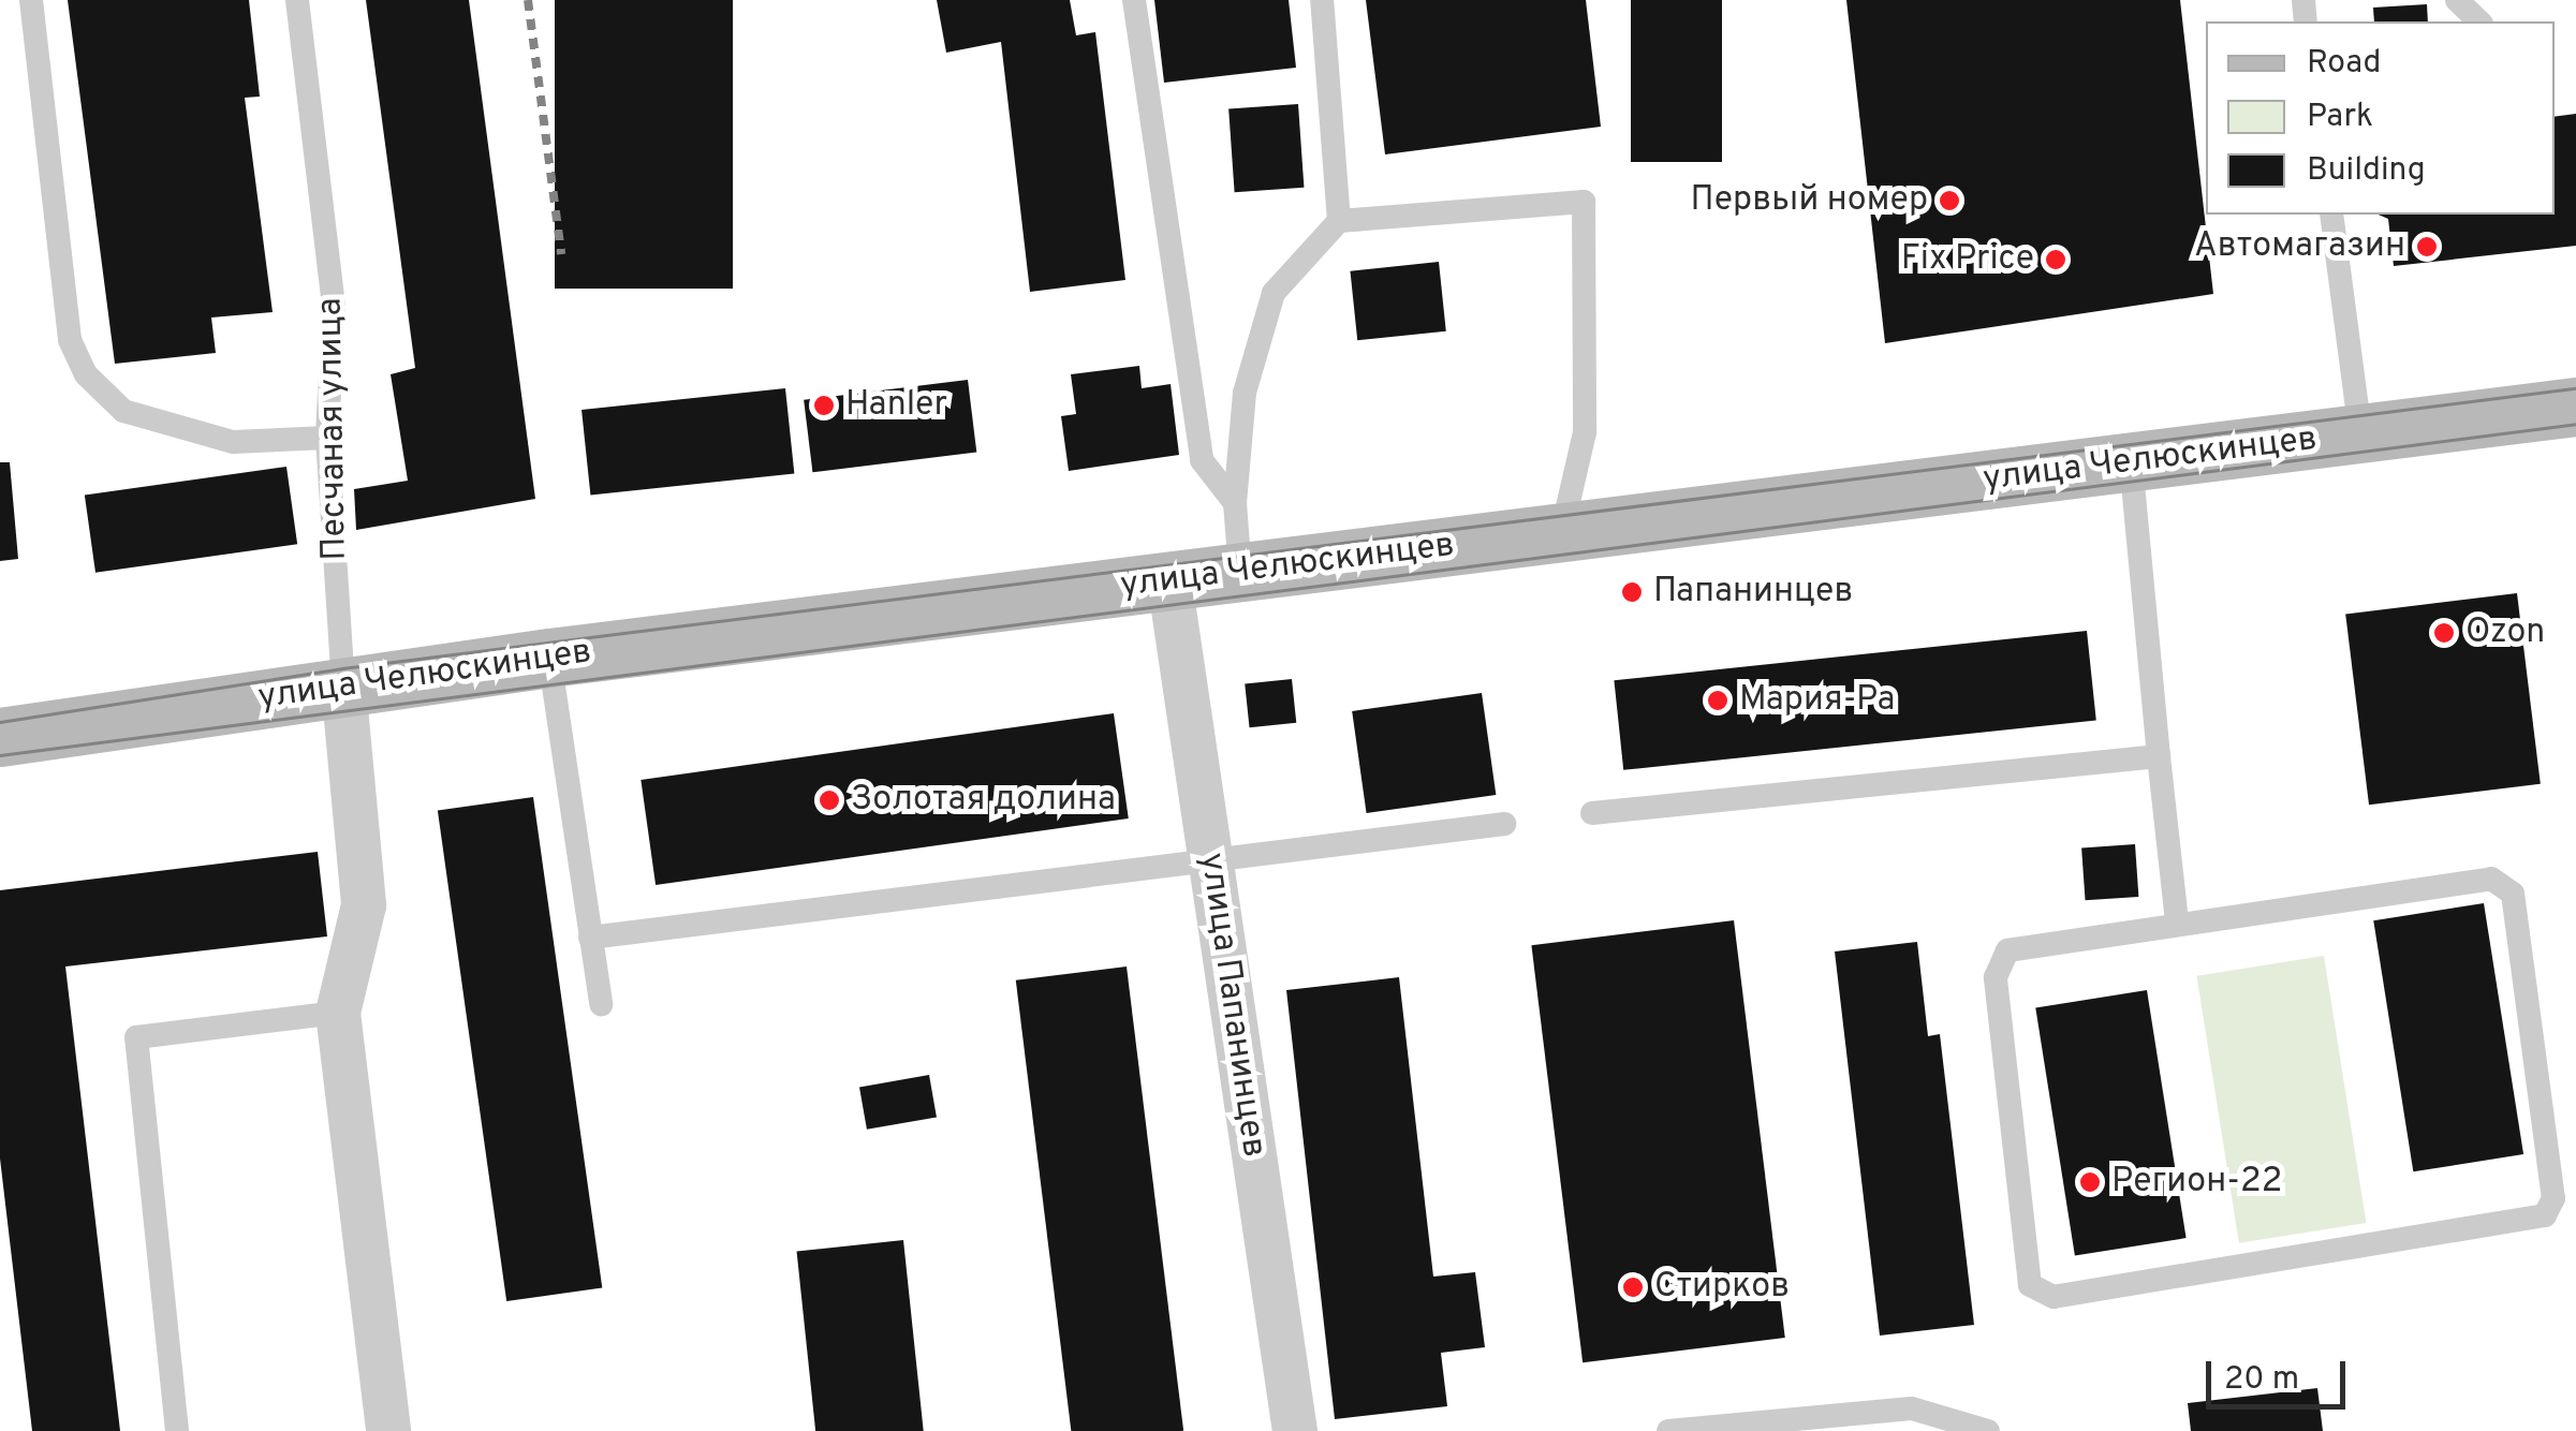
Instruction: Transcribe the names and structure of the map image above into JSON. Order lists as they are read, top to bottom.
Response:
{
  "streets": {
    "main road": ["улица Челюскинцев"],
    "street": ["Песчаная улица", "улица Папанинцев"]
  },
  "crossings": [
    ["Песчаная улица", "улица Челюскинцев"],
    ["улица Челюскинцев", "улица Папанинцев"]
  ],
  "places": [
    "Первый номер",
    "Автомагазин",
    "Fix Price",
    "Hanler",
    "Папанинцев",
    "Ozon",
    "Мария-Ра",
    "Золотая долина",
    "Регион-22",
    "Стирков"
  ],
  "legend": ["Road", "Park", "Building"],
  "scale_bar": "20 m"
}
